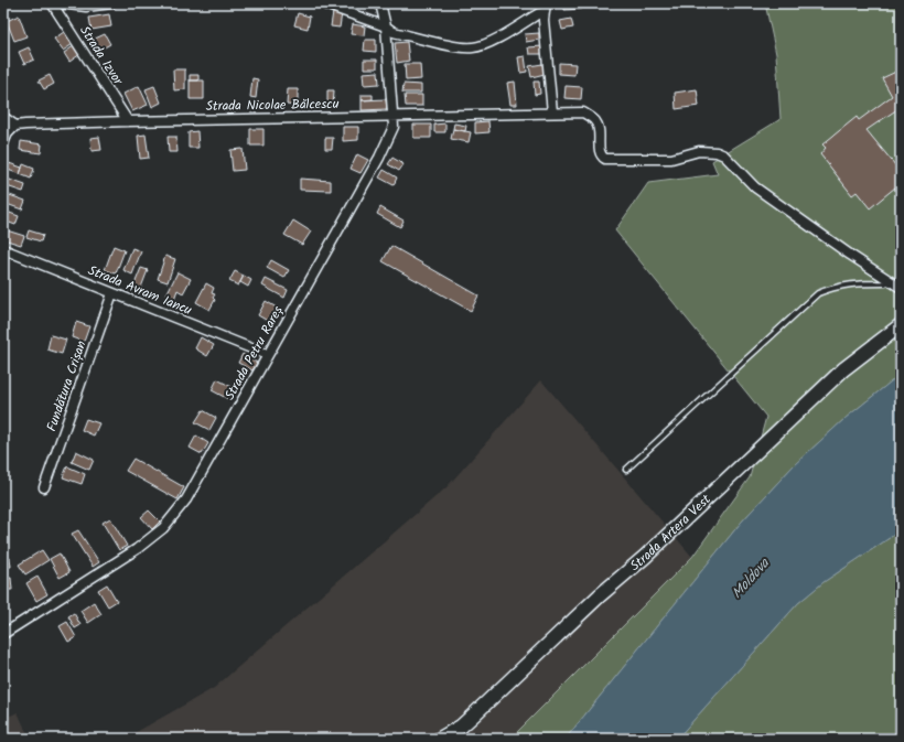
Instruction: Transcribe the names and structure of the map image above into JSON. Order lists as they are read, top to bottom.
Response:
{
  "streets": {
    "main road": ["Strada Artera Vest"],
    "street": [
      "Strada Izvor",
      "Strada Nicolae Bălcescu",
      "Strada Avram Iancu",
      "Strada Petru Rareș",
      "Fundătura Crișan"
    ]
  },
  "crossings": [
    ["Strada Izvor", "Strada Nicolae Bălcescu"],
    ["Strada Nicolae Bălcescu", "Strada Petru Rareș"],
    ["Strada Avram Iancu", "Strada Petru Rareș"],
    ["Strada Avram Iancu", "Fundătura Crișan"]
  ],
  "water": ["Moldova"]
}
